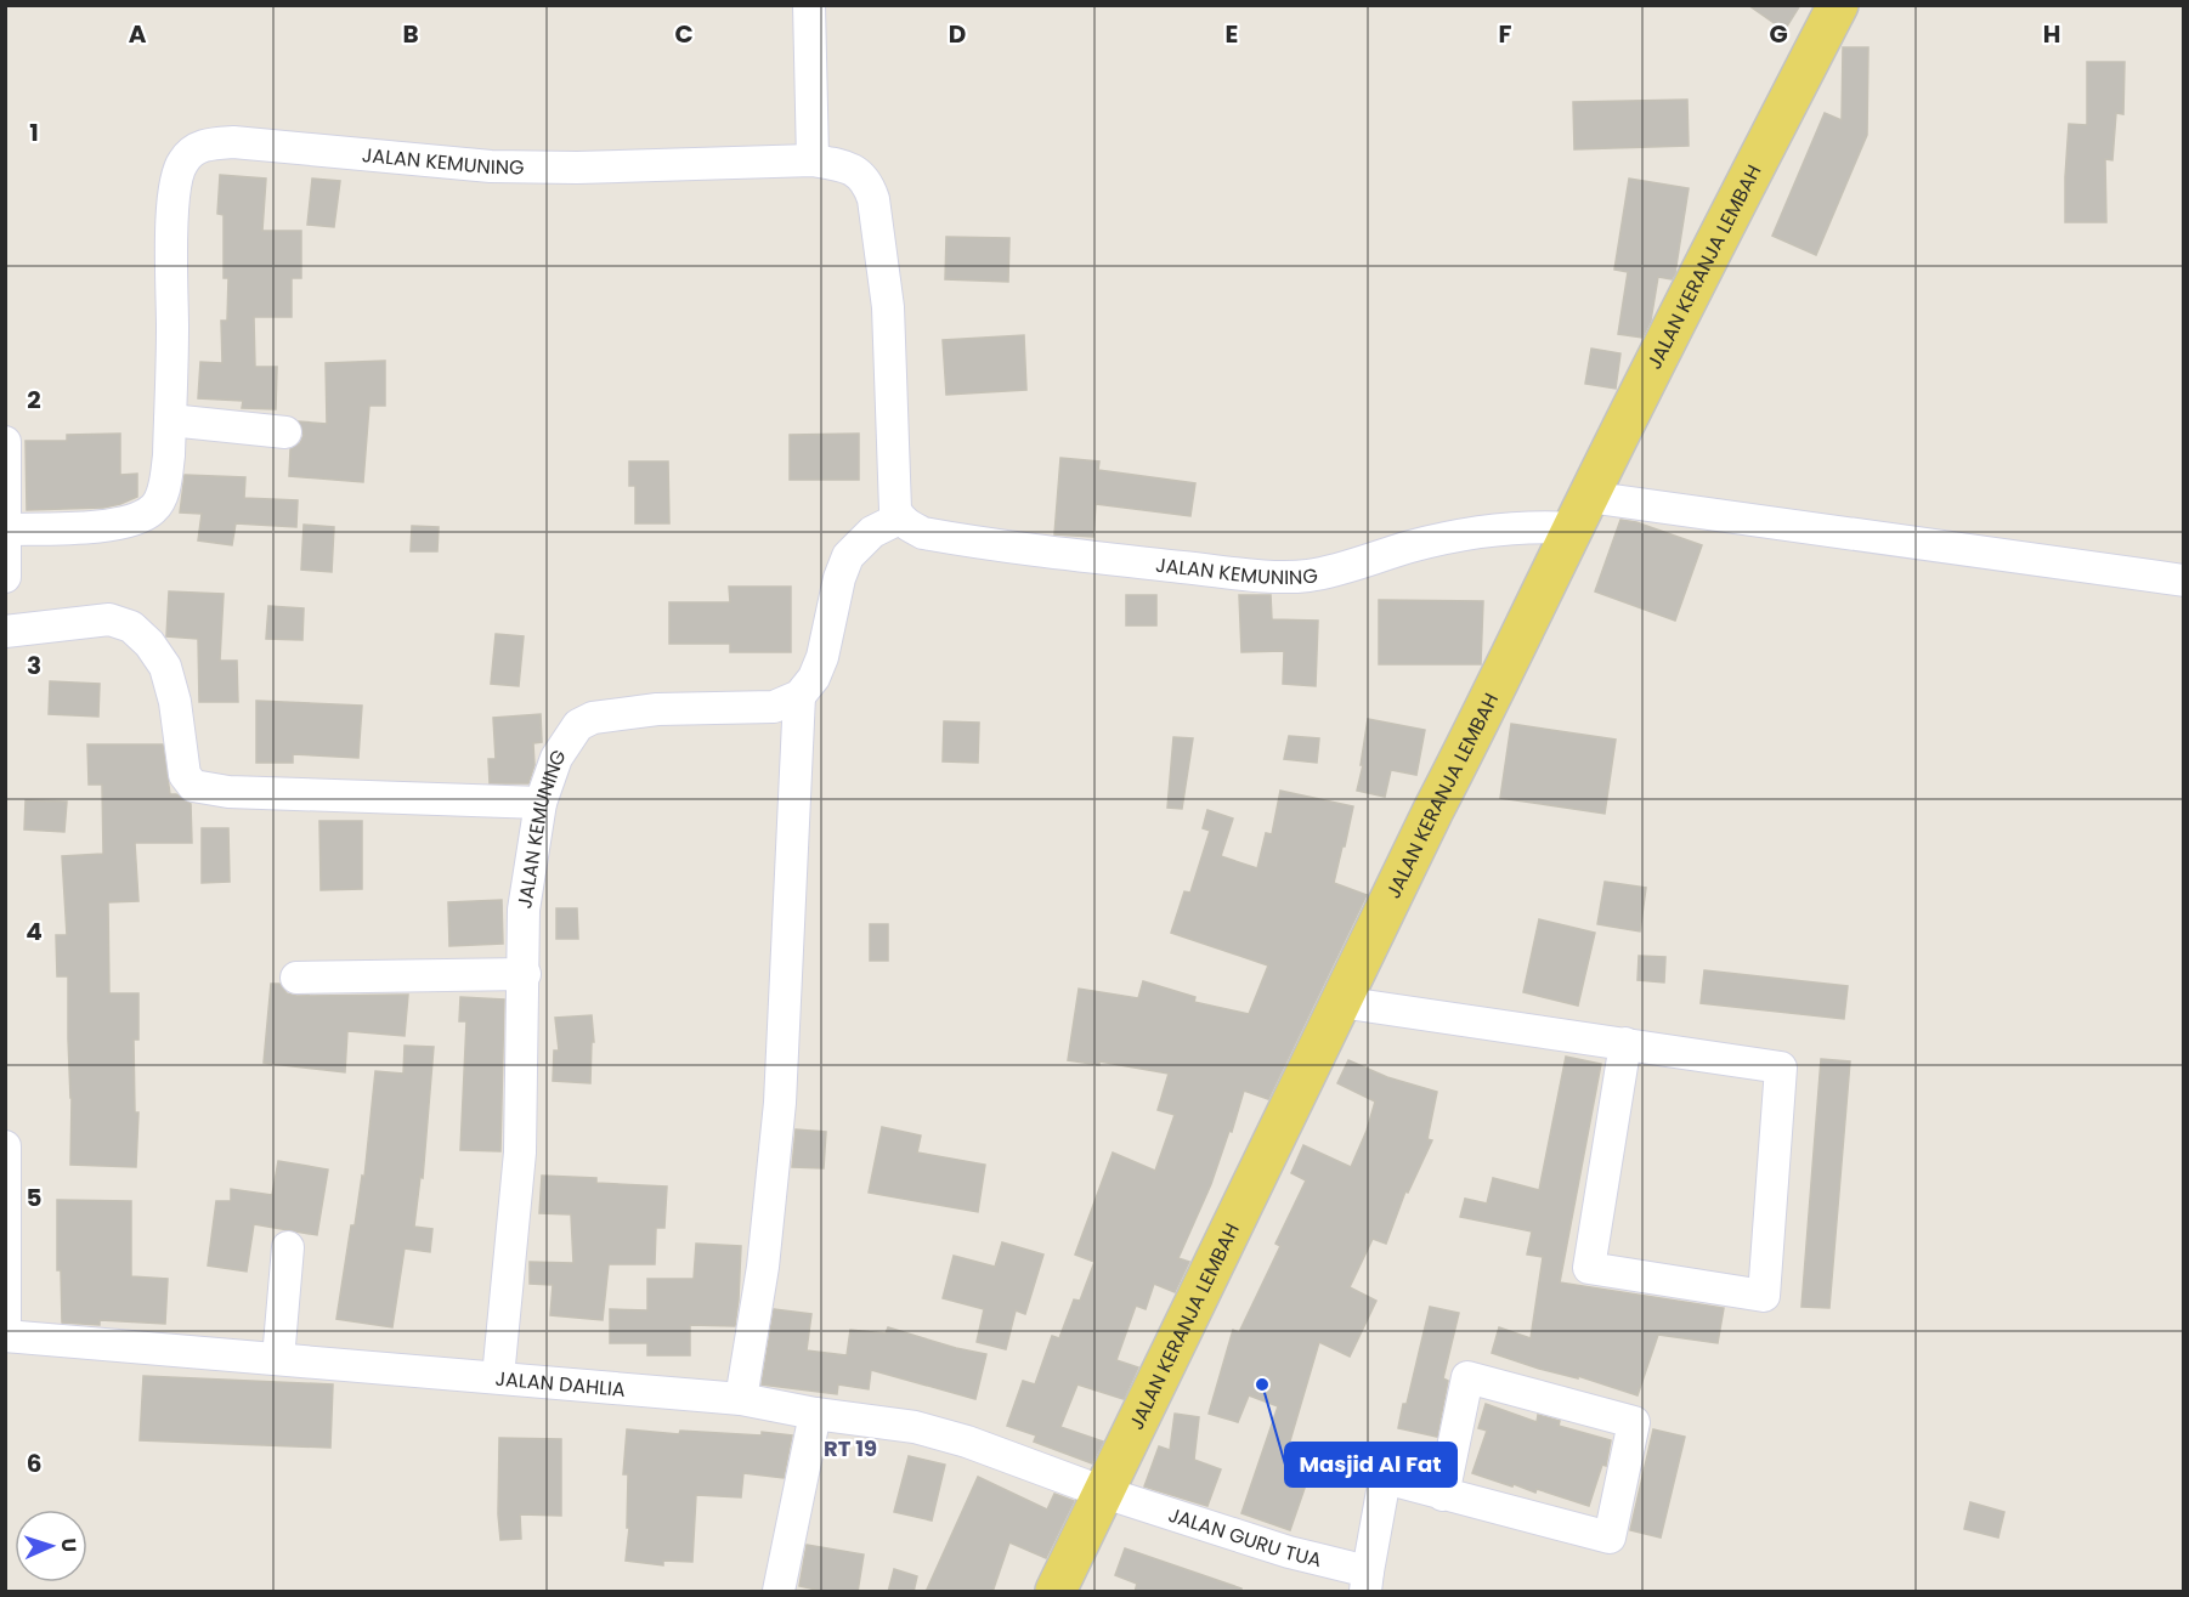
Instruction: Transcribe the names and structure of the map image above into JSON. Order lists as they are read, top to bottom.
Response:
{
  "streets": {
    "main road": ["JALAN KERANJA LEMBAH"],
    "street": ["JALAN KEMUNING", "JALAN DAHLIA", "JALAN GURU TUA"]
  },
  "crossings": [
    ["JALAN KEMUNING", "JALAN KERANJA LEMBAH"],
    ["JALAN KEMUNING", "JALAN DAHLIA"],
    ["JALAN KERANJA LEMBAH", "JALAN DAHLIA"],
    ["JALAN KERANJA LEMBAH", "JALAN GURU TUA"],
    ["JALAN DAHLIA", "JALAN GURU TUA"]
  ],
  "districts": ["RT 19"],
  "places": ["Masjid Al Fat"],
  "north": "right",
  "grid": {
    "columns": [
      "A",
      "B",
      "C",
      "D",
      "E",
      "F",
      "G",
      "H"
    ],
    "rows": [
      "1",
      "2",
      "3",
      "4",
      "5",
      "6"
    ]
  }
}
